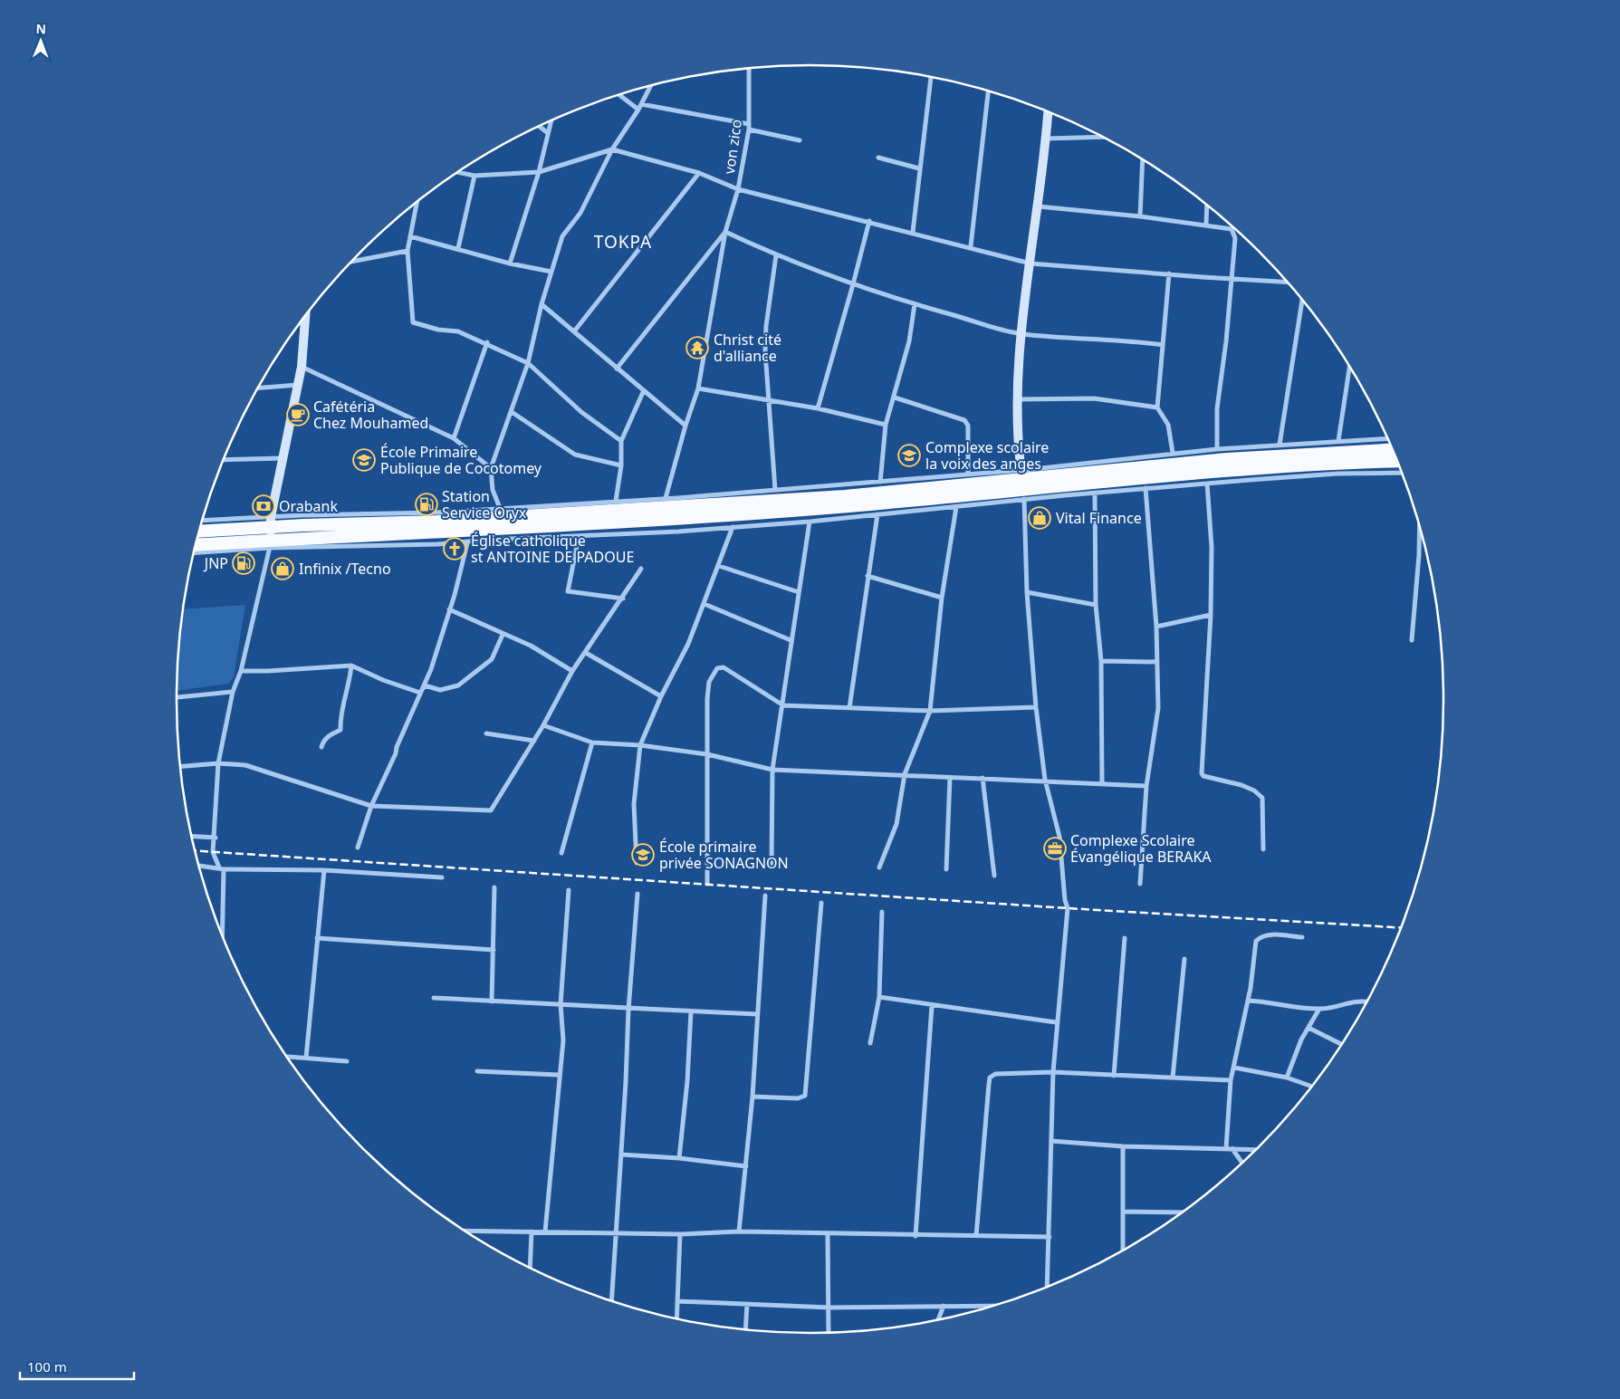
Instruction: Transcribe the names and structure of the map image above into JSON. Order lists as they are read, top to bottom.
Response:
{
  "streets": {
    "street": ["von zico"]
  },
  "districts": ["TOKPA"],
  "places": {
    "temple": ["Christ cité d'alliance"],
    "cafe": ["Cafétéria Chez Mouhamed"],
    "school or university": ["Complexe scolaire la voix des anges", "École Primaire Publique de Cocotomey", "École primaire privée SONAGNON"],
    "fuel station": ["Station Service Oryx", "JNP"],
    "bank": ["Orabank"],
    "shop": ["Vital Finance", "Infinix /Tecno"],
    "church": ["Église catholique st ANTOINE DE PADOUE"],
    "office": ["Complexe Scolaire Évangélique BERAKA"]
  },
  "scale_bar": "100 m",
  "north": "top"
}
